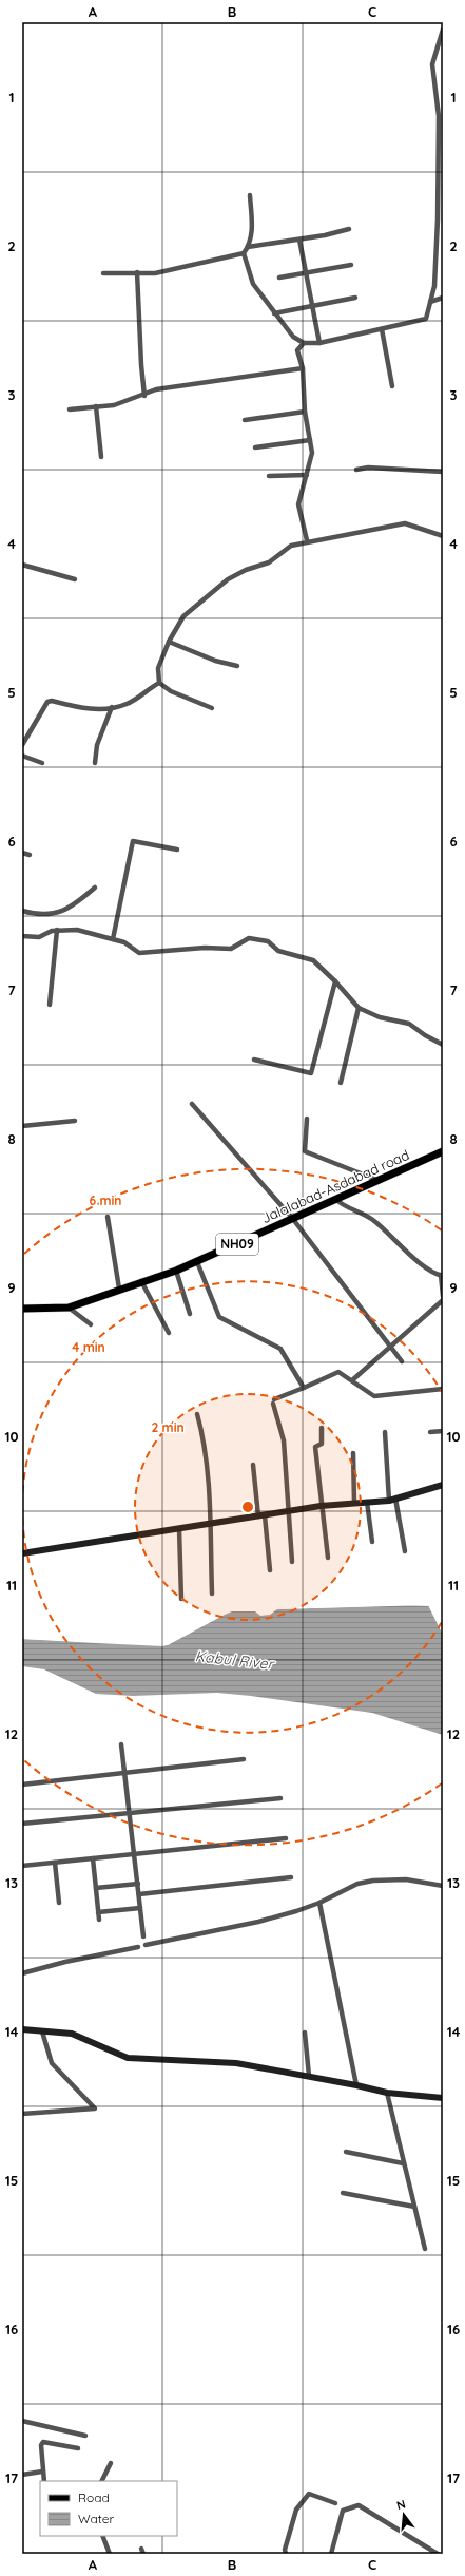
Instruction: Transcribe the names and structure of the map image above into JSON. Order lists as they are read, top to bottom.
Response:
{
  "streets": {
    "main road": ["Jalalabad-Asdabad road", "NH09"]
  },
  "water": ["Kabul River"],
  "legend": ["Road", "Water"],
  "north": "top",
  "grid": {
    "columns": ["A", "B", "C"],
    "rows": [
      "1",
      "2",
      "3",
      "4",
      "5",
      "6",
      "7",
      "8",
      "9",
      "10",
      "11",
      "12",
      "13",
      "14",
      "15",
      "16",
      "17"
    ]
  },
  "rings": ["6 min", "4 min", "2 min"]
}
